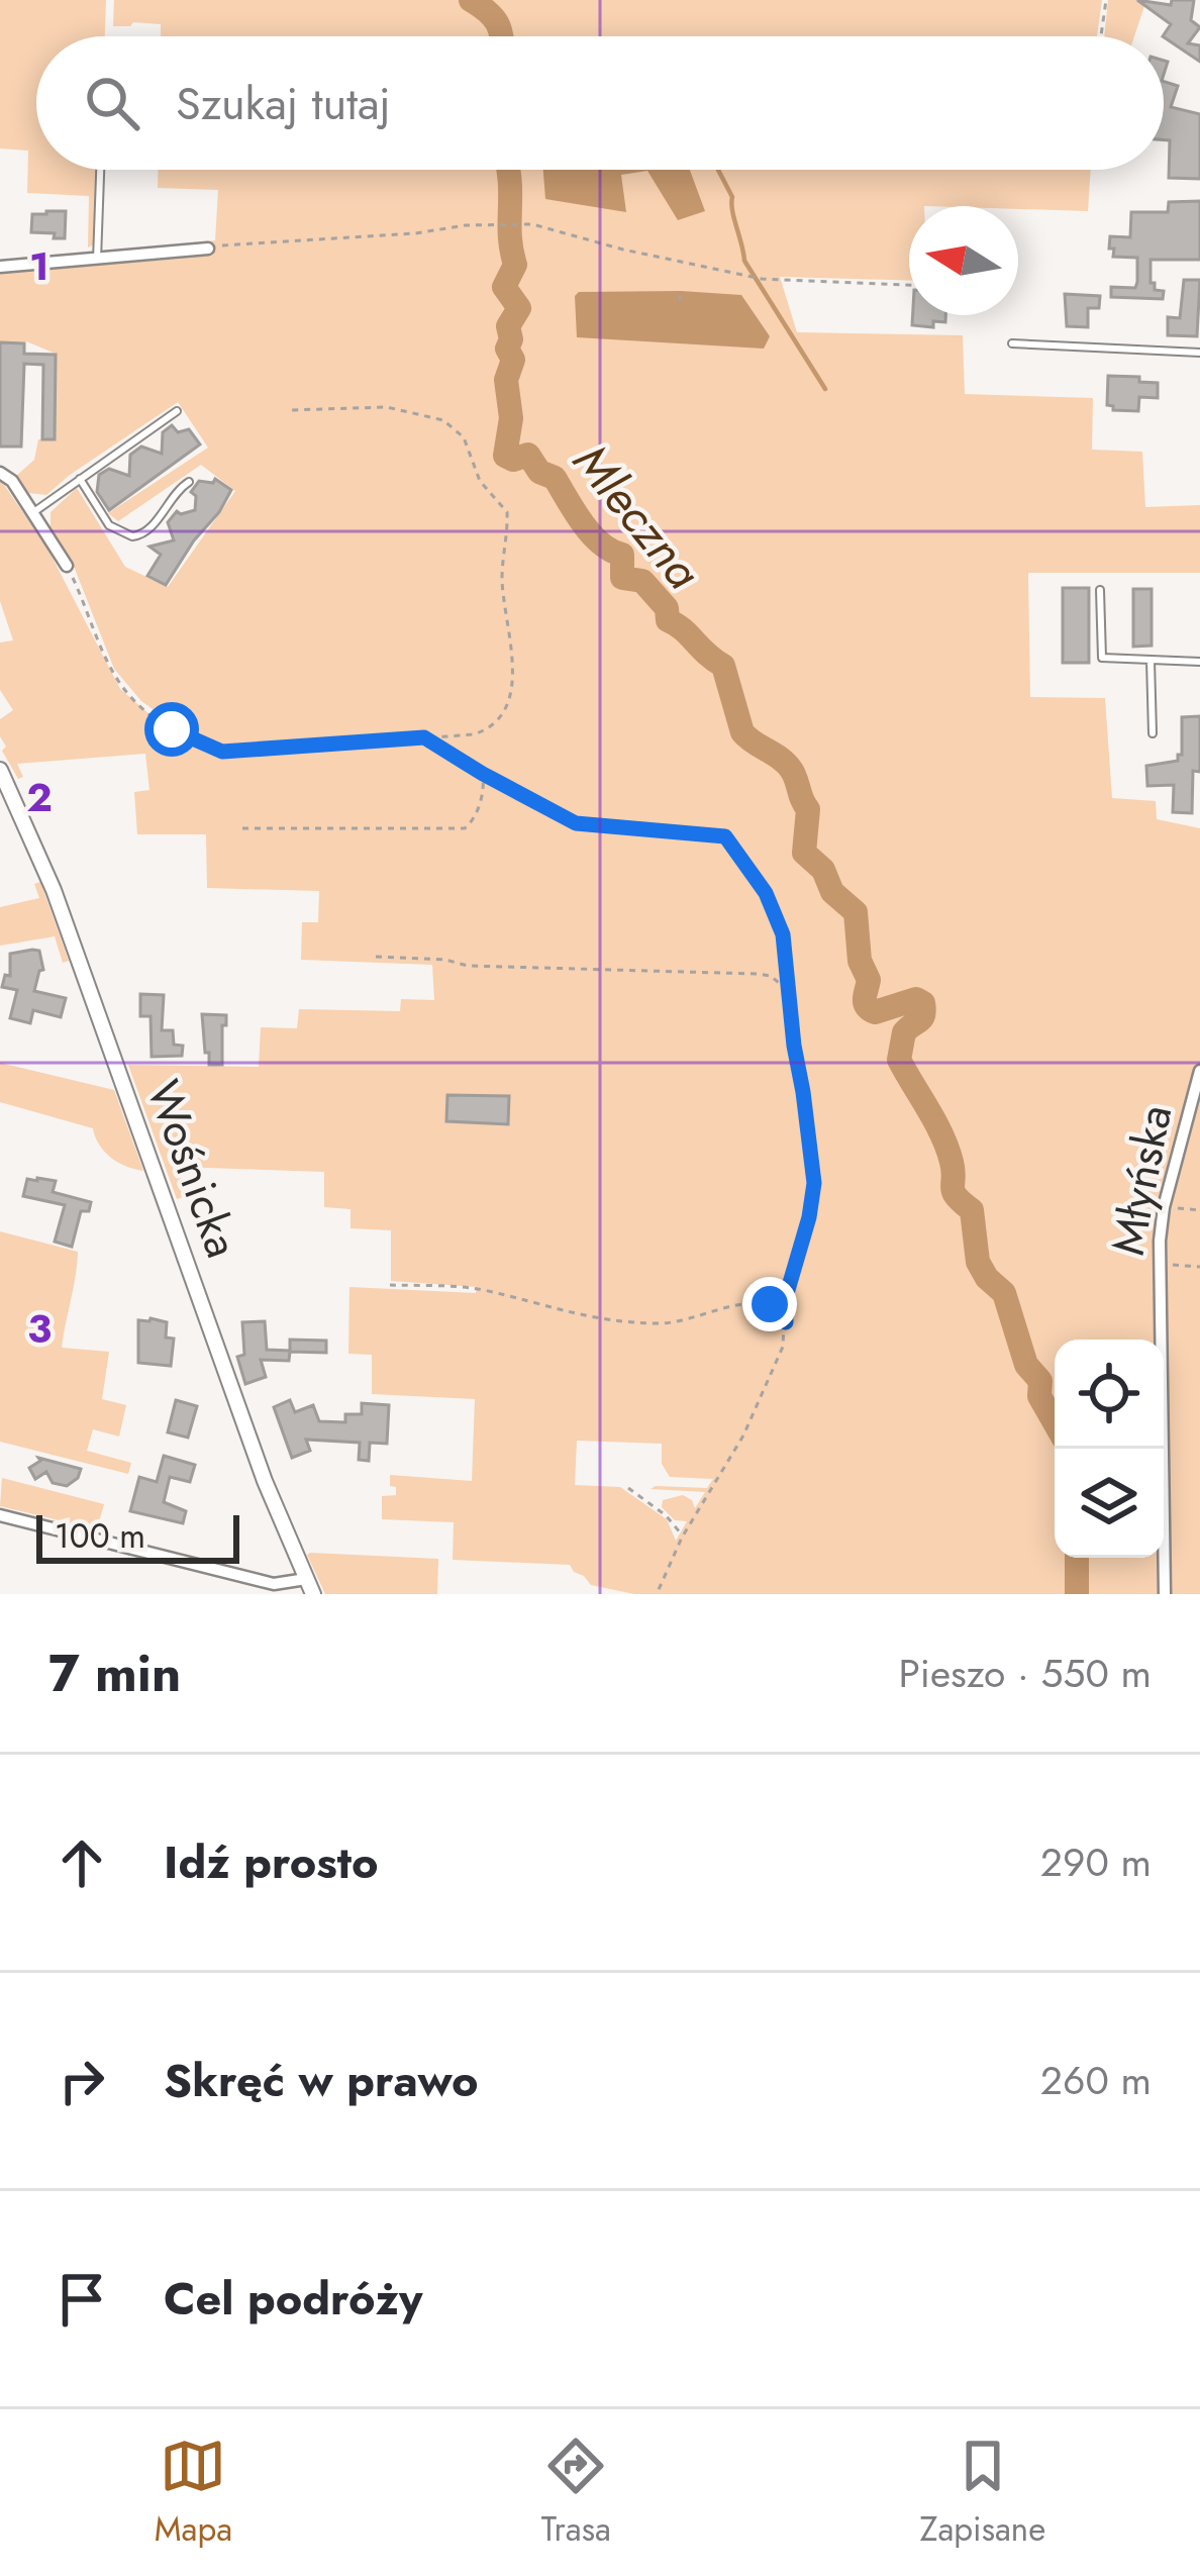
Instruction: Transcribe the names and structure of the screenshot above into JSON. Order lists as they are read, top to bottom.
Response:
{
  "streets": {
    "street": ["Wośnicka", "Młyńska"]
  },
  "water": ["Mleczna"],
  "scale_bar": "100 m",
  "north": "left",
  "page": {
    "search": "Szukaj tutaj",
    "scale": "100 m",
    "heading": ["7 min", "Pieszo · 550 m"],
    "list": [
      ["Idź prosto", "290 m"],
      ["Skręć w prawo", "260 m"],
      "Cel podróży"
    ],
    "nav": ["Mapa", "Trasa", "Zapisane"]
  },
  "grid": {
    "rows": ["1", "2", "3"]
  }
}
